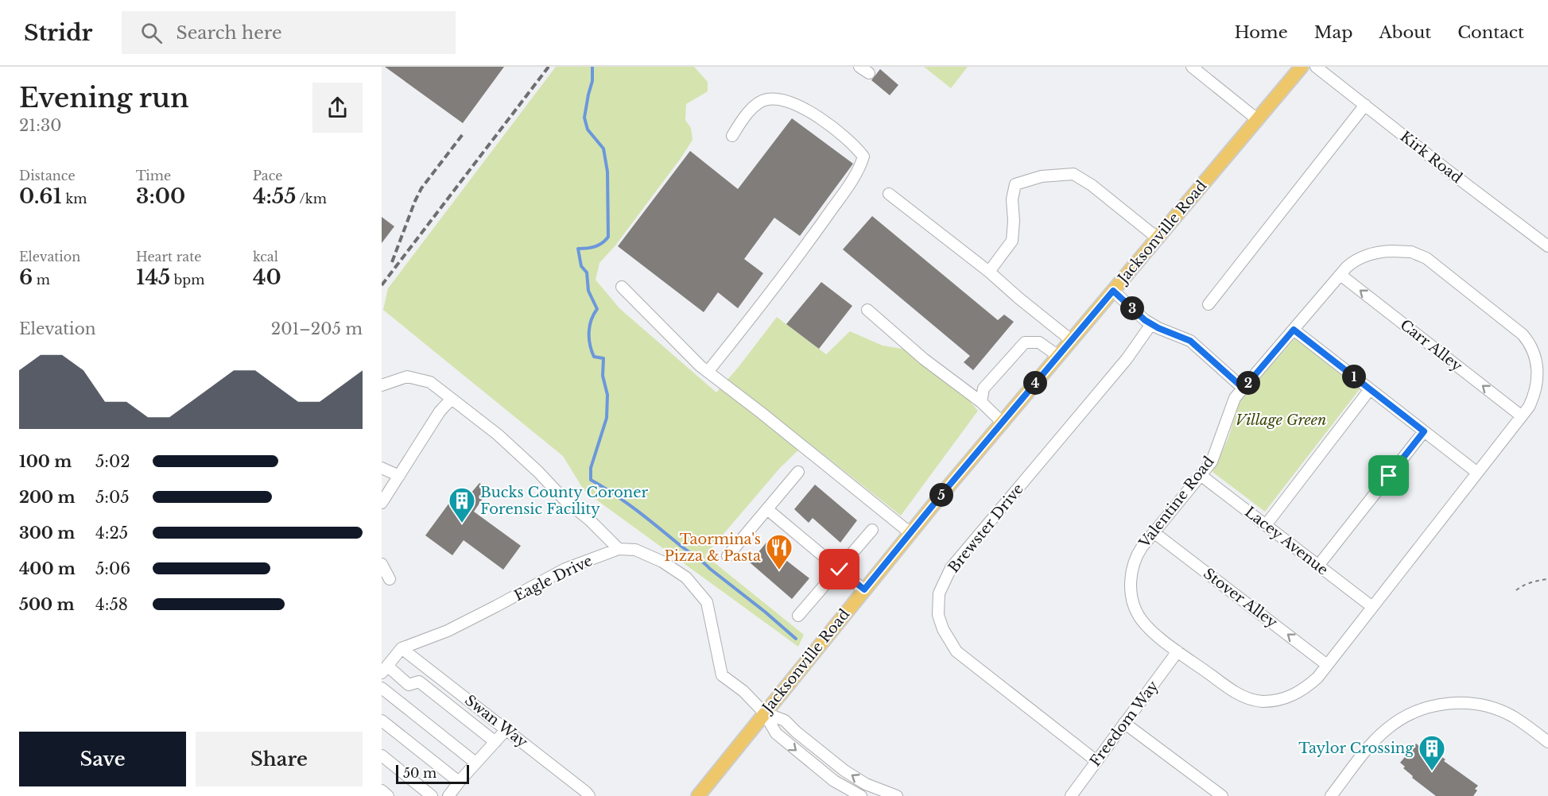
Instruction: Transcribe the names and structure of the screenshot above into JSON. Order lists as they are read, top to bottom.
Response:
{
  "streets": {
    "main road": ["Jacksonville Road"],
    "street": [
      "Kirk Road",
      "Carr Alley",
      "Valentine Road",
      "Brewster Drive",
      "Lacey Avenue",
      "Eagle Drive",
      "Stover Alley",
      "Swan Way",
      "Freedom Way"
    ]
  },
  "crossings": [
    ["Carr Alley", "Valentine Road"],
    ["Valentine Road", "Lacey Avenue"],
    ["Valentine Road", "Stover Alley"],
    ["Valentine Road", "Freedom Way"],
    ["Brewster Drive", "Freedom Way"],
    ["Eagle Drive", "Swan Way"]
  ],
  "one_way": ["Stover Alley"],
  "parks": ["Village Green"],
  "places": {
    "building": ["Bucks County Coroner Forensic Facility", "Taylor Crossing"],
    "restaurant": ["Taormina's Pizza & Pasta"]
  },
  "scale_bar": "50 m",
  "page": {
    "header": "Stridr",
    "search": "Search here",
    "nav": [
      "Home",
      "Map",
      "About",
      "Contact"
    ],
    "heading": ["Evening run", "21:30"],
    "stats": [
      ["Distance", "0.61 km"],
      ["Time", "3:00"],
      ["Pace", "4:55 /km"],
      ["Elevation", "6 m"],
      ["Heart rate", "145 bpm"],
      ["kcal", "40"]
    ],
    "pins": [
      "3",
      "1",
      "2",
      "4",
      "5"
    ],
    "chart": ["Elevation", "201–205 m"],
    "list": [
      {
        "name": "100 m",
        "note": "5:02"
      },
      {
        "name": "200 m",
        "note": "5:05"
      },
      {
        "name": "300 m",
        "note": "4:25"
      },
      {
        "name": "400 m",
        "note": "5:06"
      },
      {
        "name": "500 m",
        "note": "4:58"
      }
    ],
    "buttons": ["Save", "Share"],
    "scale": "50 m"
  }
}
